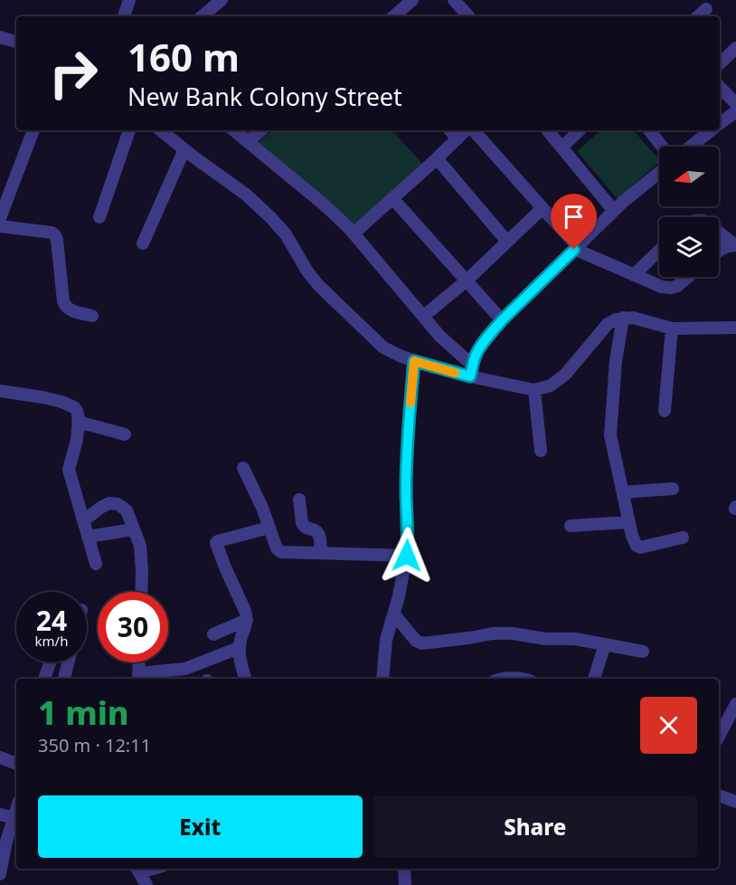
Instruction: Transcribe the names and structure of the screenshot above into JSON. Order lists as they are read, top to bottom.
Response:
{
  "north": "left",
  "page": {
    "turn": ["160 m", "New Bank Colony Street"],
    "speed": "24 km/h",
    "limit": "30",
    "heading": ["1 min", "350 m · 12:11"],
    "buttons": ["Exit", "Share"]
  }
}
